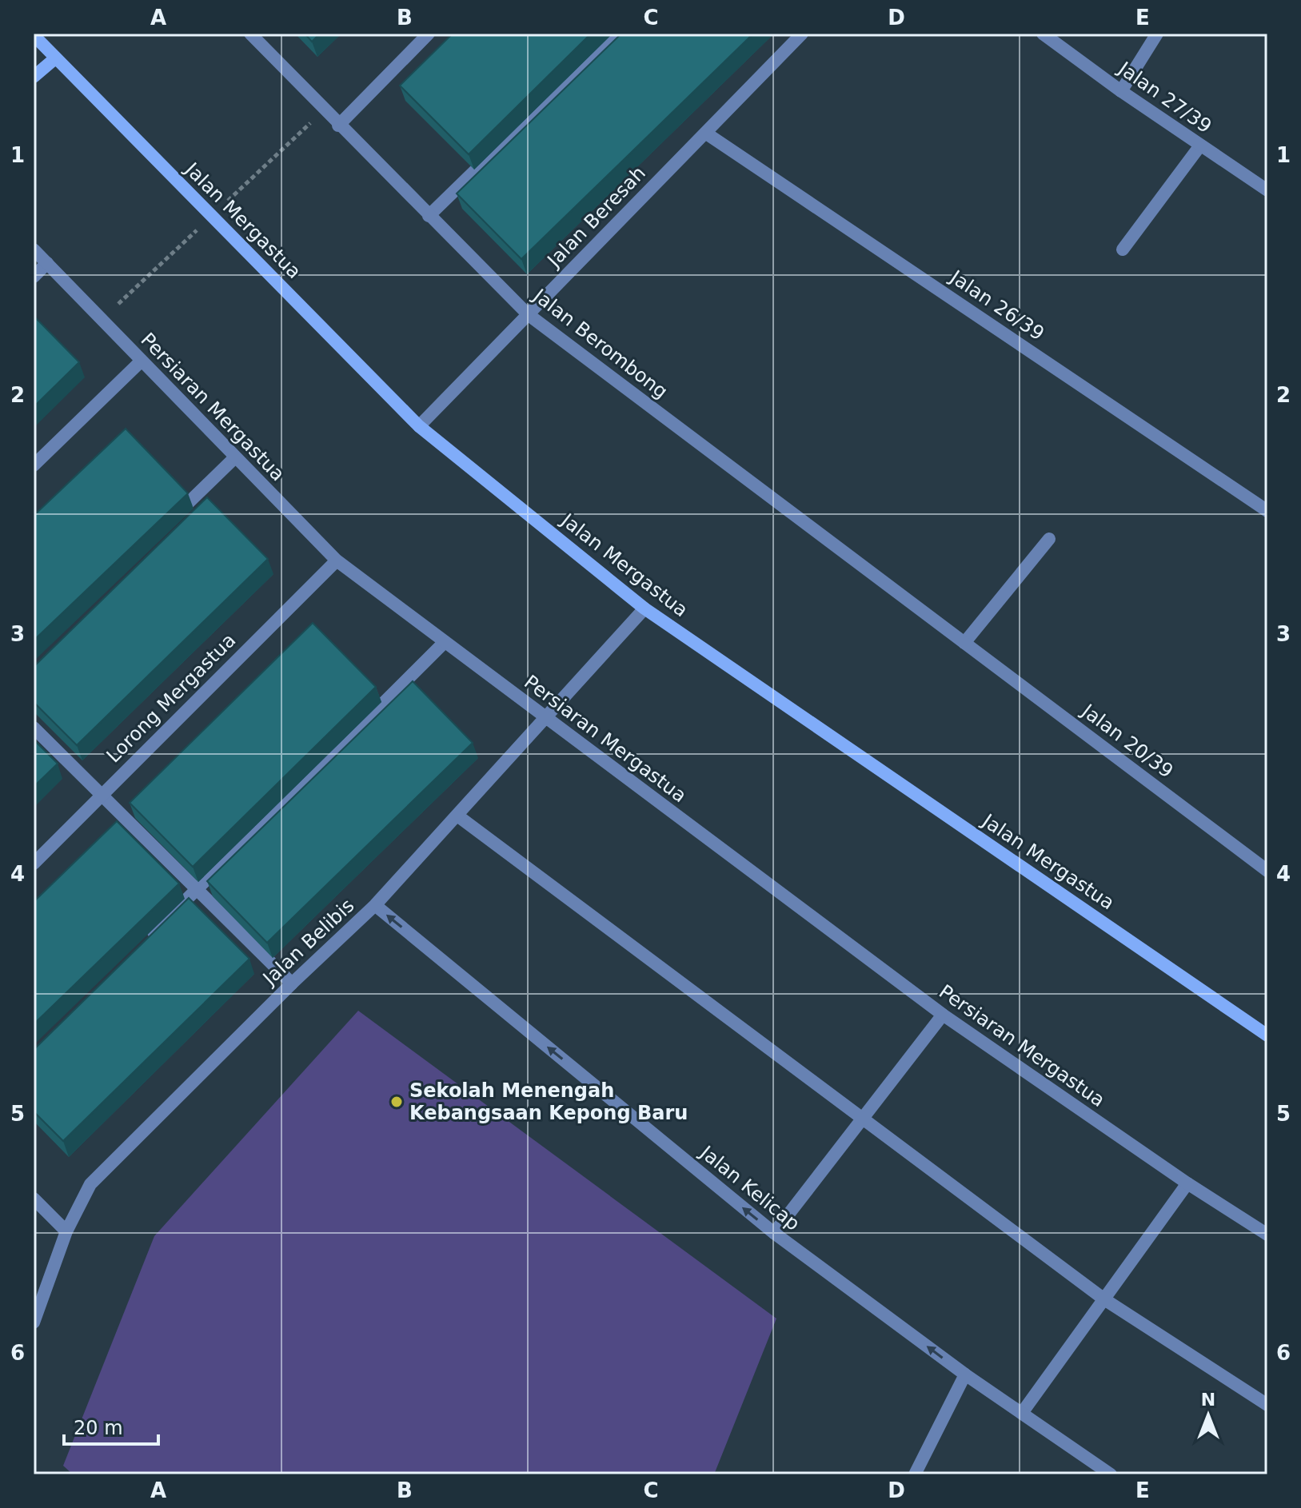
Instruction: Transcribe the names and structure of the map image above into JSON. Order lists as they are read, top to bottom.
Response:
{
  "streets": {
    "main road": ["Jalan Mergastua"],
    "street": [
      "Jalan 27/39",
      "Jalan Beresah",
      "Jalan 26/39",
      "Jalan Berombong",
      "Persiaran Mergastua",
      "Lorong Mergastua",
      "Jalan 20/39",
      "Jalan Belibis",
      "Jalan Kelicap"
    ]
  },
  "crossings": [
    ["Jalan Beresah", "Jalan Mergastua"],
    ["Jalan Beresah", "Jalan 26/39"],
    ["Jalan Beresah", "Jalan Berombong"],
    ["Jalan Mergastua", "Jalan Belibis"],
    ["Jalan Berombong", "Jalan 20/39"],
    ["Persiaran Mergastua", "Lorong Mergastua"],
    ["Persiaran Mergastua", "Jalan Belibis"],
    ["Jalan Belibis", "Jalan Kelicap"]
  ],
  "one_way": ["Jalan Kelicap"],
  "places": ["Sekolah Menengah Kebangsaan Kepong Baru"],
  "scale_bar": "20 m",
  "north": "top",
  "grid": {
    "columns": [
      "A",
      "B",
      "C",
      "D",
      "E"
    ],
    "rows": [
      "1",
      "2",
      "3",
      "4",
      "5",
      "6"
    ]
  }
}
